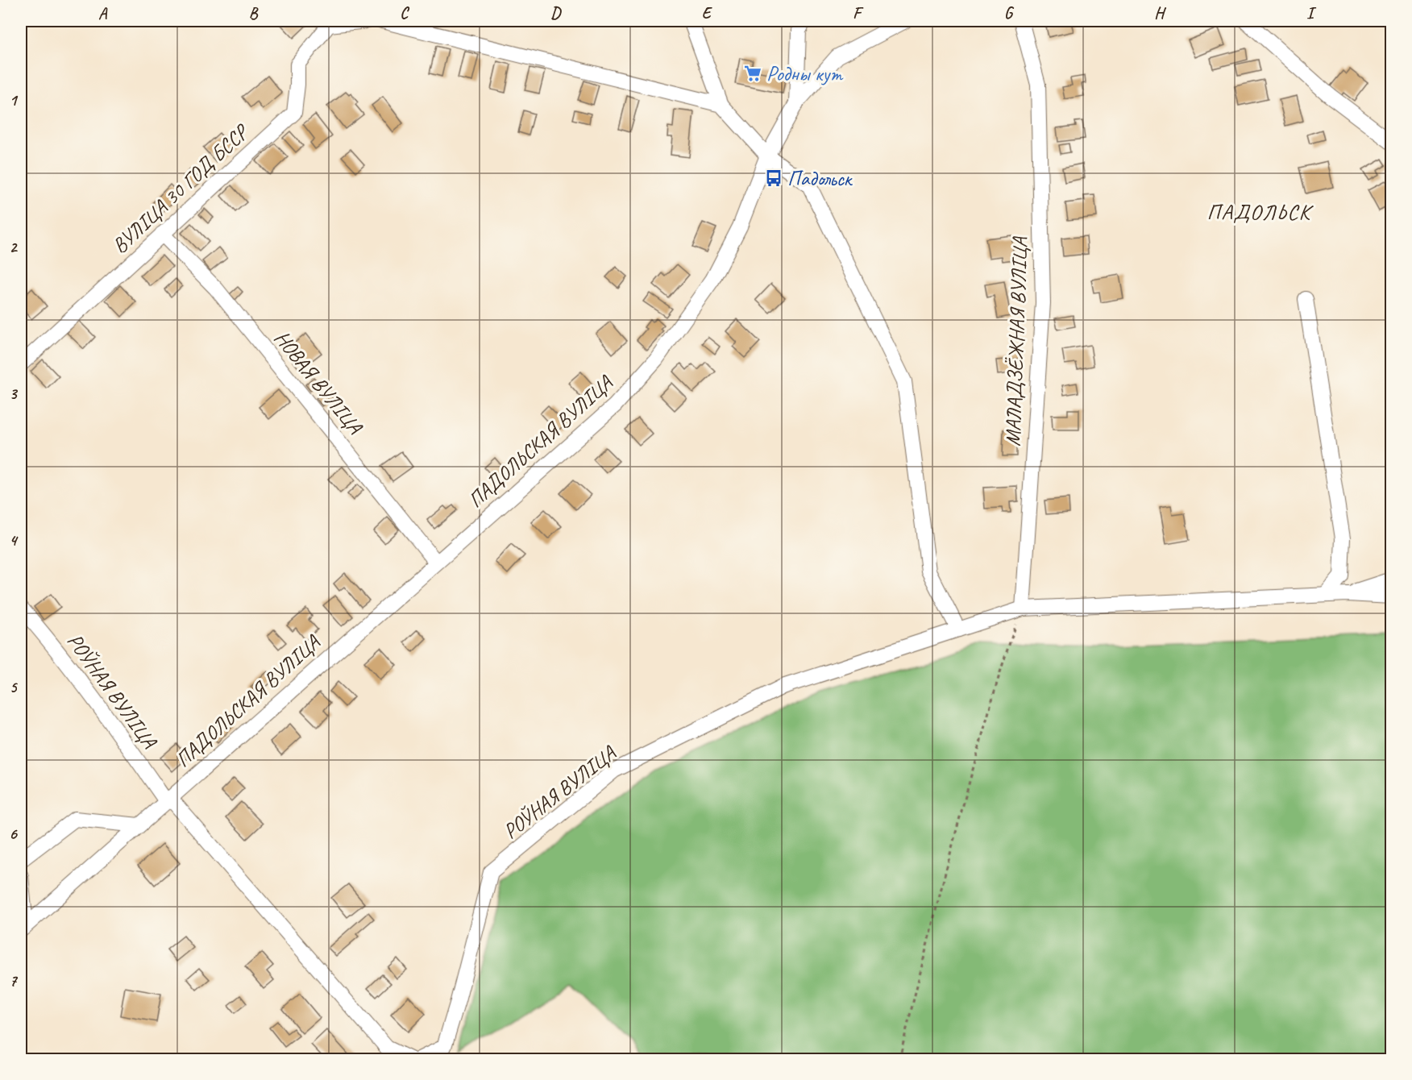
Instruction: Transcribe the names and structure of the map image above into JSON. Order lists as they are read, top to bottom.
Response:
{
  "streets": {
    "street": [
      "ВУЛІЦА 30 ГОД БССР",
      "МАЛАДЗЁЖНАЯ ВУЛІЦА",
      "НОВАЯ ВУЛІЦА",
      "ПАДОЛЬСКАЯ ВУЛІЦА",
      "РОЎНАЯ ВУЛІЦА"
    ]
  },
  "crossings": [
    ["ВУЛІЦА 30 ГОД БССР", "НОВАЯ ВУЛІЦА"],
    ["НОВАЯ ВУЛІЦА", "ПАДОЛЬСКАЯ ВУЛІЦА"],
    ["ПАДОЛЬСКАЯ ВУЛІЦА", "РОЎНАЯ ВУЛІЦА"]
  ],
  "districts": ["ПАДОЛЬСК"],
  "places": {
    "supermarket": ["Родны кут"],
    "bus stop": ["Падольск"]
  },
  "grid": {
    "columns": [
      "A",
      "B",
      "C",
      "D",
      "E",
      "F",
      "G",
      "H",
      "I"
    ],
    "rows": [
      "1",
      "2",
      "3",
      "4",
      "5",
      "6",
      "7"
    ]
  }
}
